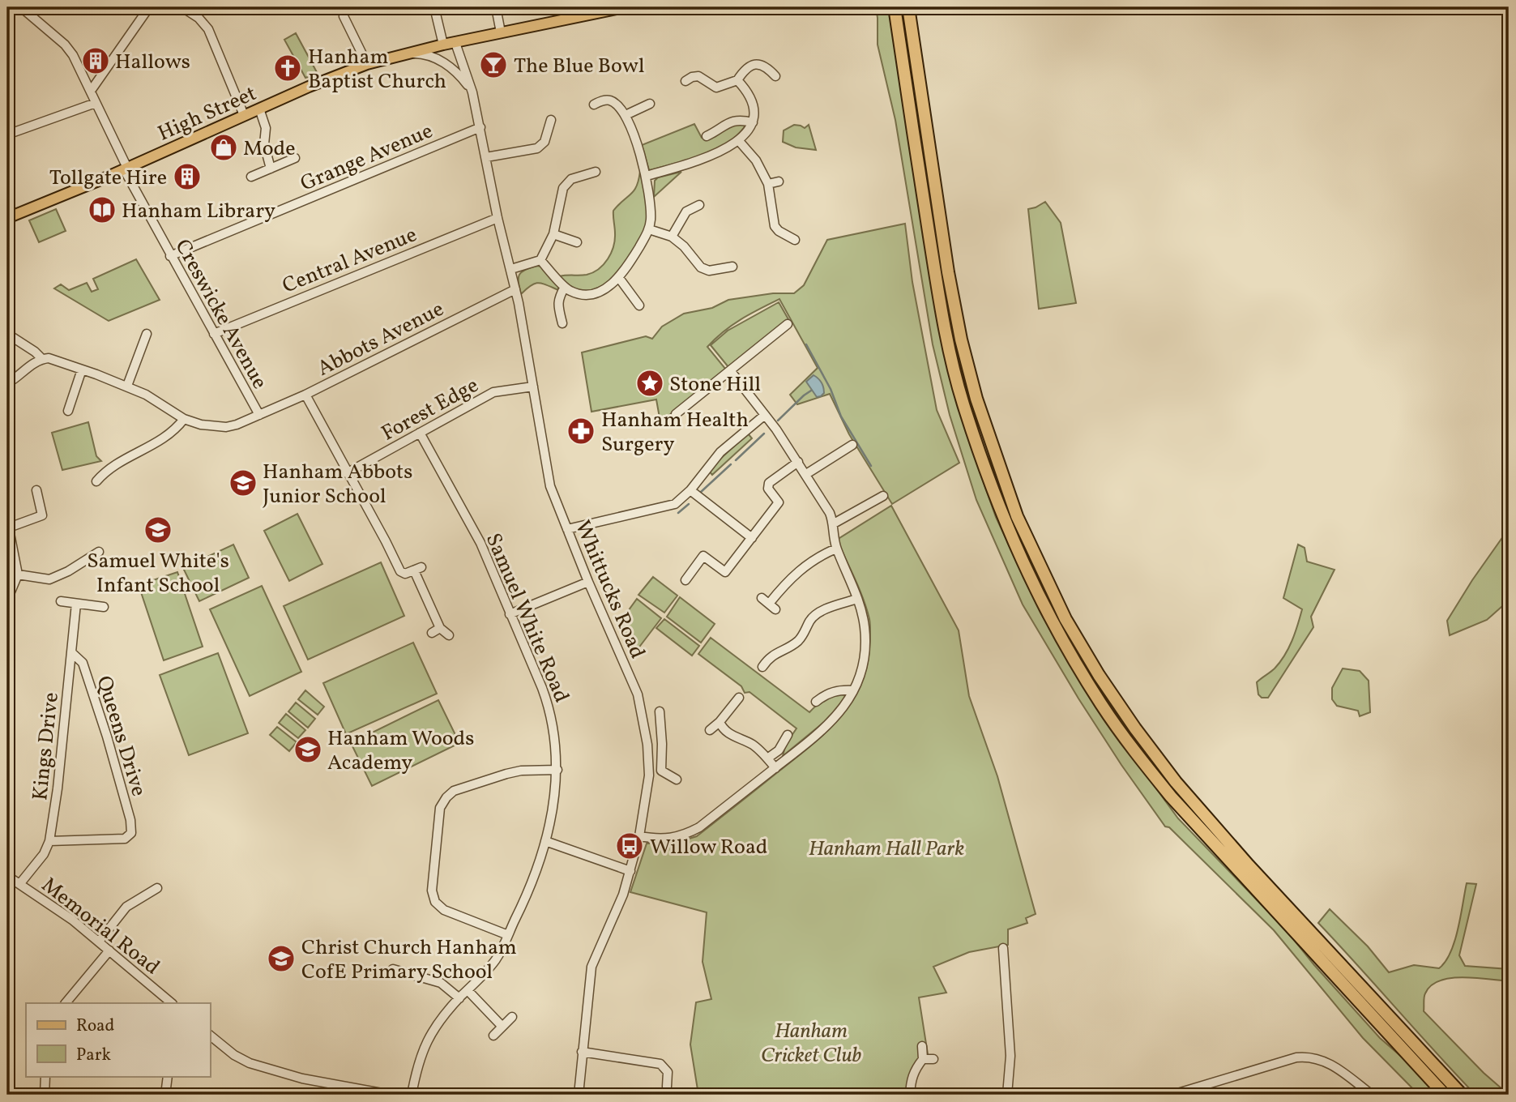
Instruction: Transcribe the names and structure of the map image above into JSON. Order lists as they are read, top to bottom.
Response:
{
  "streets": {
    "main road": ["High Street"],
    "street": [
      "Grange Avenue",
      "Central Avenue",
      "Creswicke Avenue",
      "Abbots Avenue",
      "Forest Edge",
      "Whittucks Road",
      "Samuel White Road",
      "Queens Drive",
      "Kings Drive",
      "Memorial Road"
    ]
  },
  "crossings": [
    ["High Street", "Creswicke Avenue"],
    ["High Street", "Whittucks Road"],
    ["Grange Avenue", "Creswicke Avenue"],
    ["Grange Avenue", "Whittucks Road"],
    ["Central Avenue", "Creswicke Avenue"],
    ["Central Avenue", "Whittucks Road"],
    ["Creswicke Avenue", "Abbots Avenue"],
    ["Abbots Avenue", "Whittucks Road"],
    ["Forest Edge", "Whittucks Road"],
    ["Forest Edge", "Samuel White Road"],
    ["Queens Drive", "Kings Drive"],
    ["Kings Drive", "Memorial Road"]
  ],
  "parks": ["Hanham Hall Park", "Hanham Cricket Club"],
  "places": {
    "building": ["Hallows", "Tollgate Hire"],
    "bar": ["The Blue Bowl"],
    "church": ["Hanham Baptist Church"],
    "shop": ["Mode"],
    "library": ["Hanham Library"],
    "place": ["Stone Hill"],
    "pharmacy": ["Hanham Health Surgery"],
    "school or university": [
      "Hanham Abbots Junior School",
      "Samuel White's Infant School",
      "Hanham Woods Academy",
      "Christ Church Hanham CofE Primary School"
    ],
    "bus stop": ["Willow Road"]
  },
  "legend": ["Road", "Park"]
}
